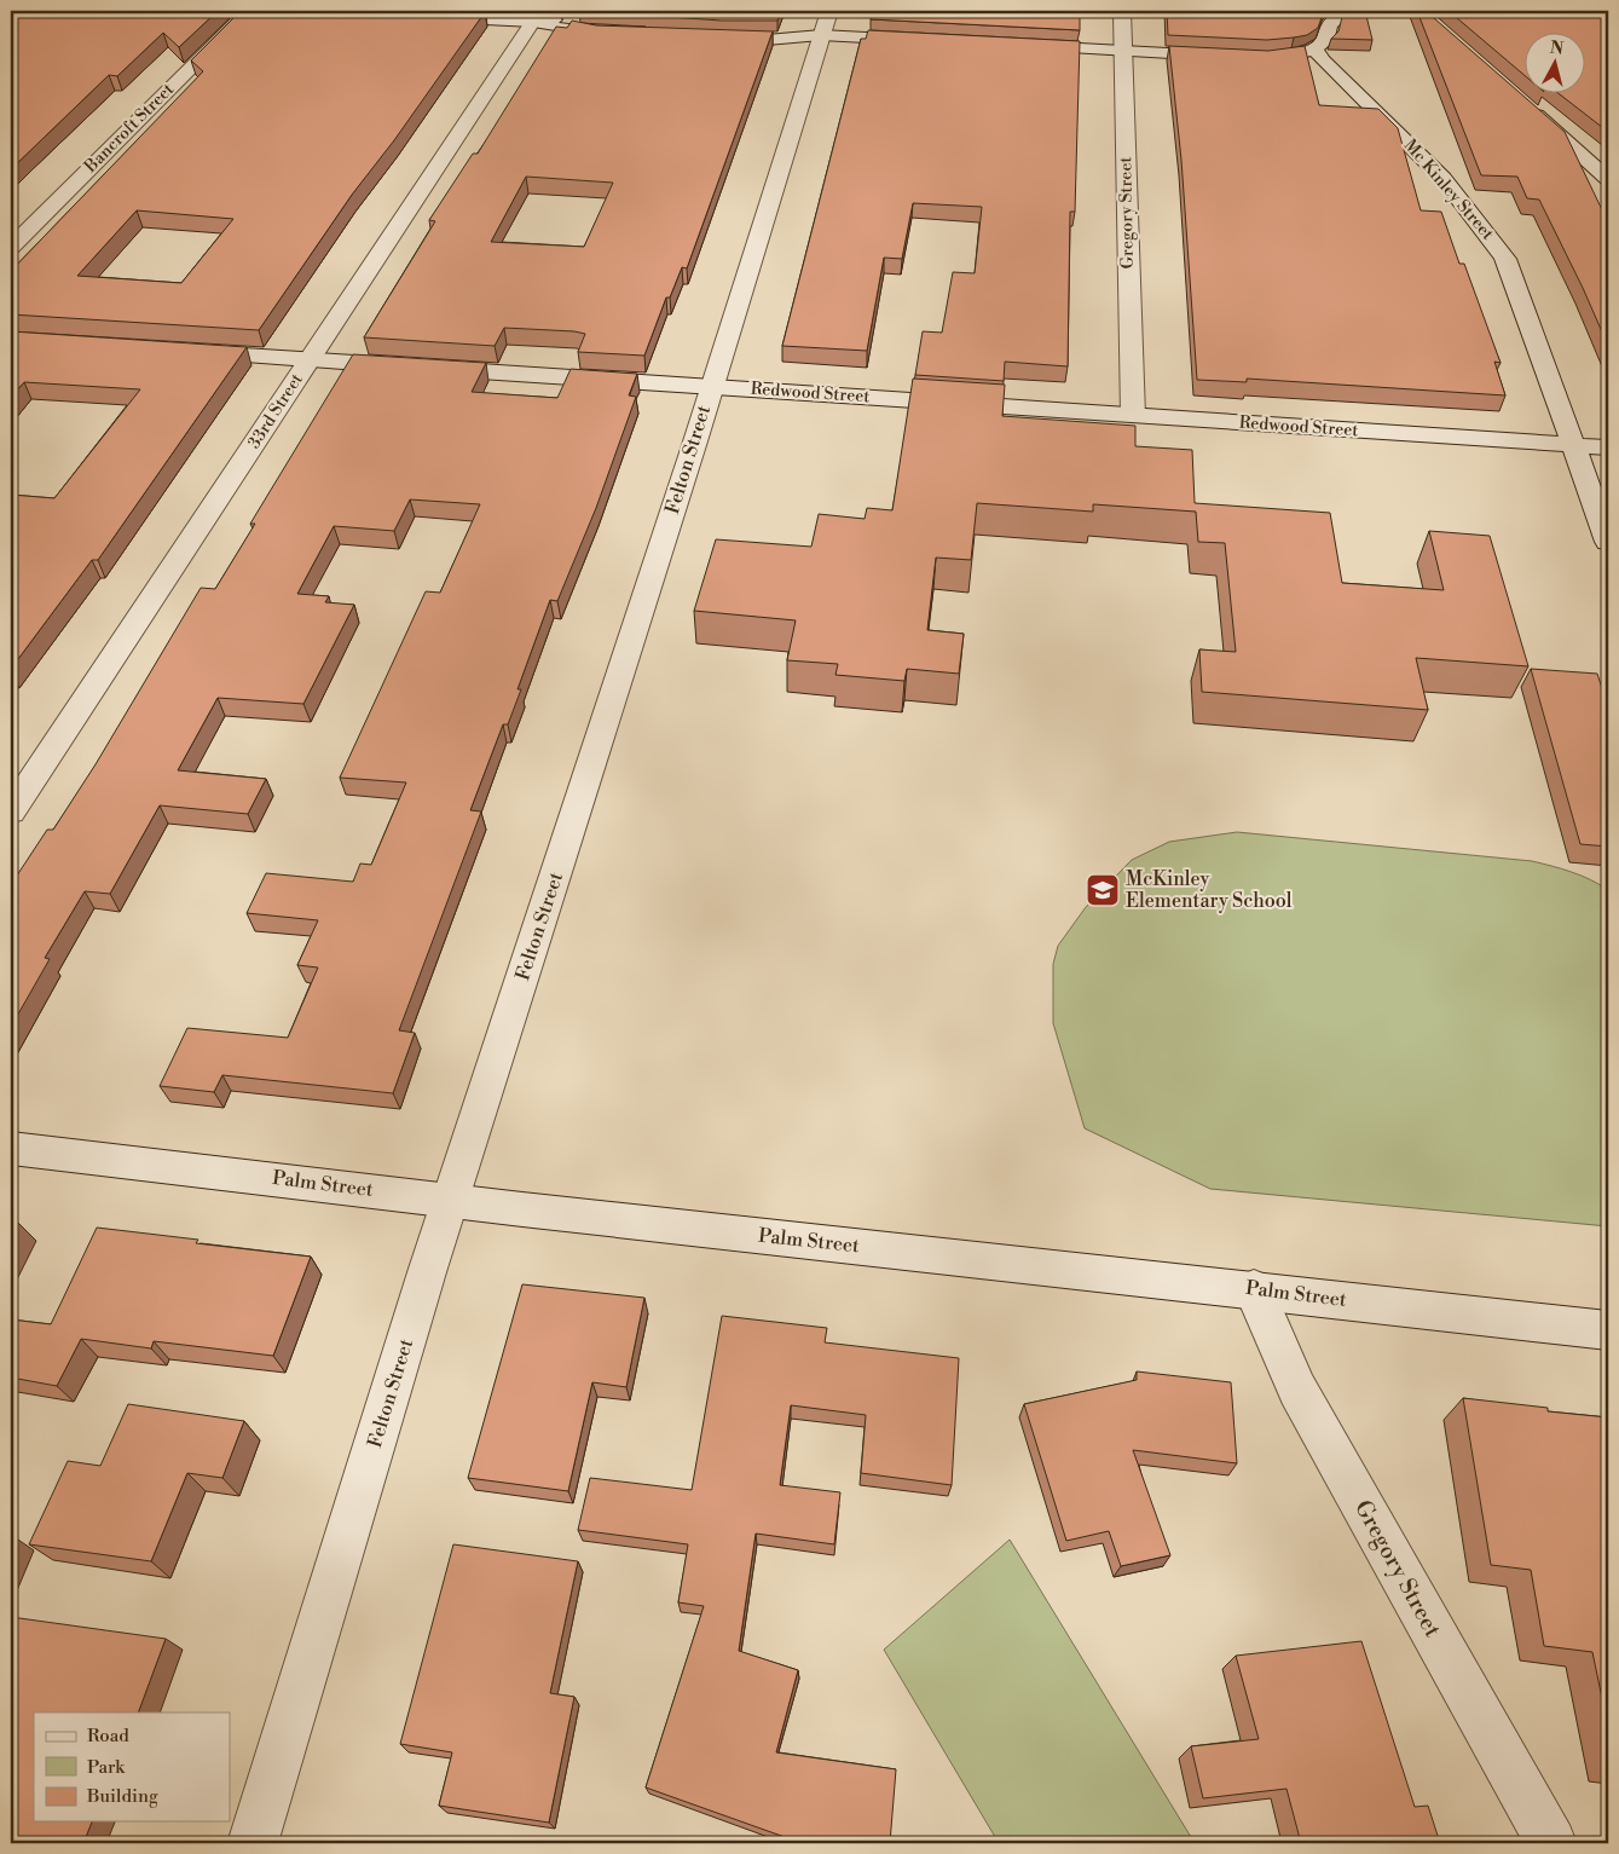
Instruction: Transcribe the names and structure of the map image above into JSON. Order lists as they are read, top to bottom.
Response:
{
  "streets": {
    "street": [
      "Bancroft Street",
      "Mc Kinley Street",
      "Gregory Street",
      "Redwood Street",
      "33rd Street",
      "Felton Street",
      "Palm Street"
    ]
  },
  "crossings": [
    ["Mc Kinley Street", "Redwood Street"],
    ["Gregory Street", "Redwood Street"],
    ["Gregory Street", "Palm Street"],
    ["Redwood Street", "33rd Street"],
    ["Redwood Street", "Felton Street"],
    ["Felton Street", "Palm Street"]
  ],
  "places": {
    "school or university": ["McKinley Elementary School"]
  },
  "legend": ["Road", "Park", "Building"],
  "north": "top"
}
